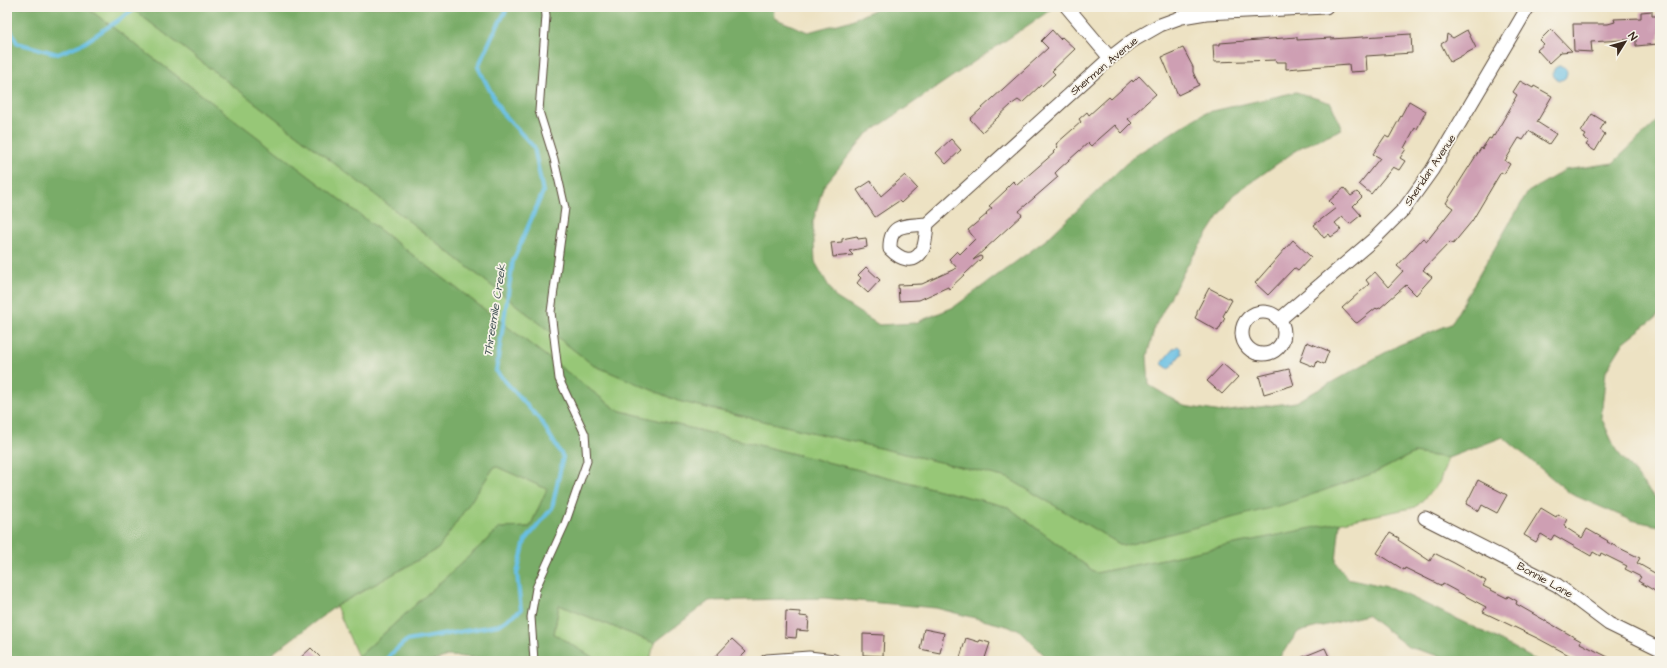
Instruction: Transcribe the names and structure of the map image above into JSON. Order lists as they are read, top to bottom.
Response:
{
  "streets": {
    "street": ["Sherman Avenue", "Sheridan Avenue", "Bonnie Lane"]
  },
  "water": ["Threemile Creek"],
  "north": "top right"
}
